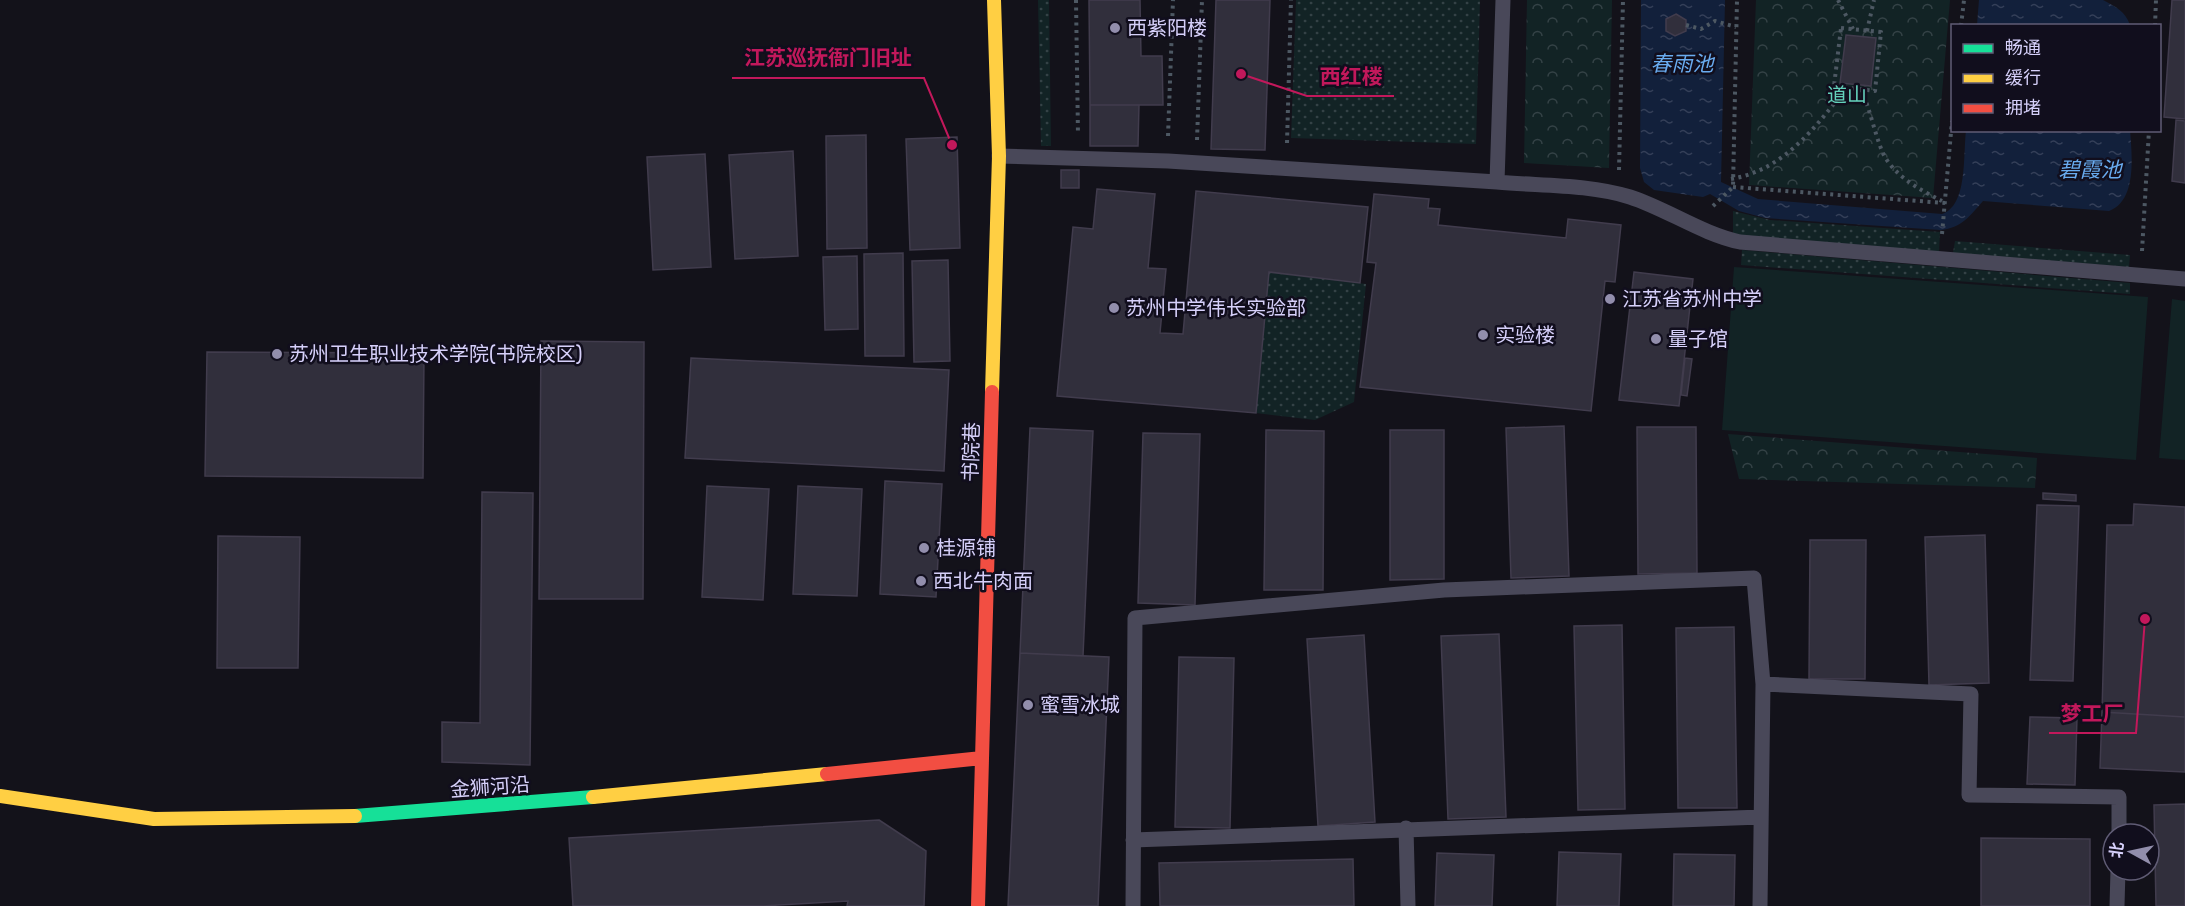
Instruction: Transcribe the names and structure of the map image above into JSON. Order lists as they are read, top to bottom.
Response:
{
  "streets": {
    "street": ["书院巷", "金狮河沿"]
  },
  "crossings": [
    ["书院巷", "金狮河沿"]
  ],
  "water": ["春雨池", "碧霞池"],
  "parks": ["道山"],
  "places": [
    "西紫阳楼",
    "西红楼",
    "江苏巡抚衙门旧址",
    "江苏省苏州中学",
    "苏州中学伟长实验部",
    "实验楼",
    "量子馆",
    "苏州卫生职业技术学院(书院校区)",
    "桂源铺",
    "西北牛肉面",
    "梦工厂",
    "蜜雪冰城"
  ],
  "legend": ["畅通", "缓行", "拥堵"],
  "north": "left"
}
